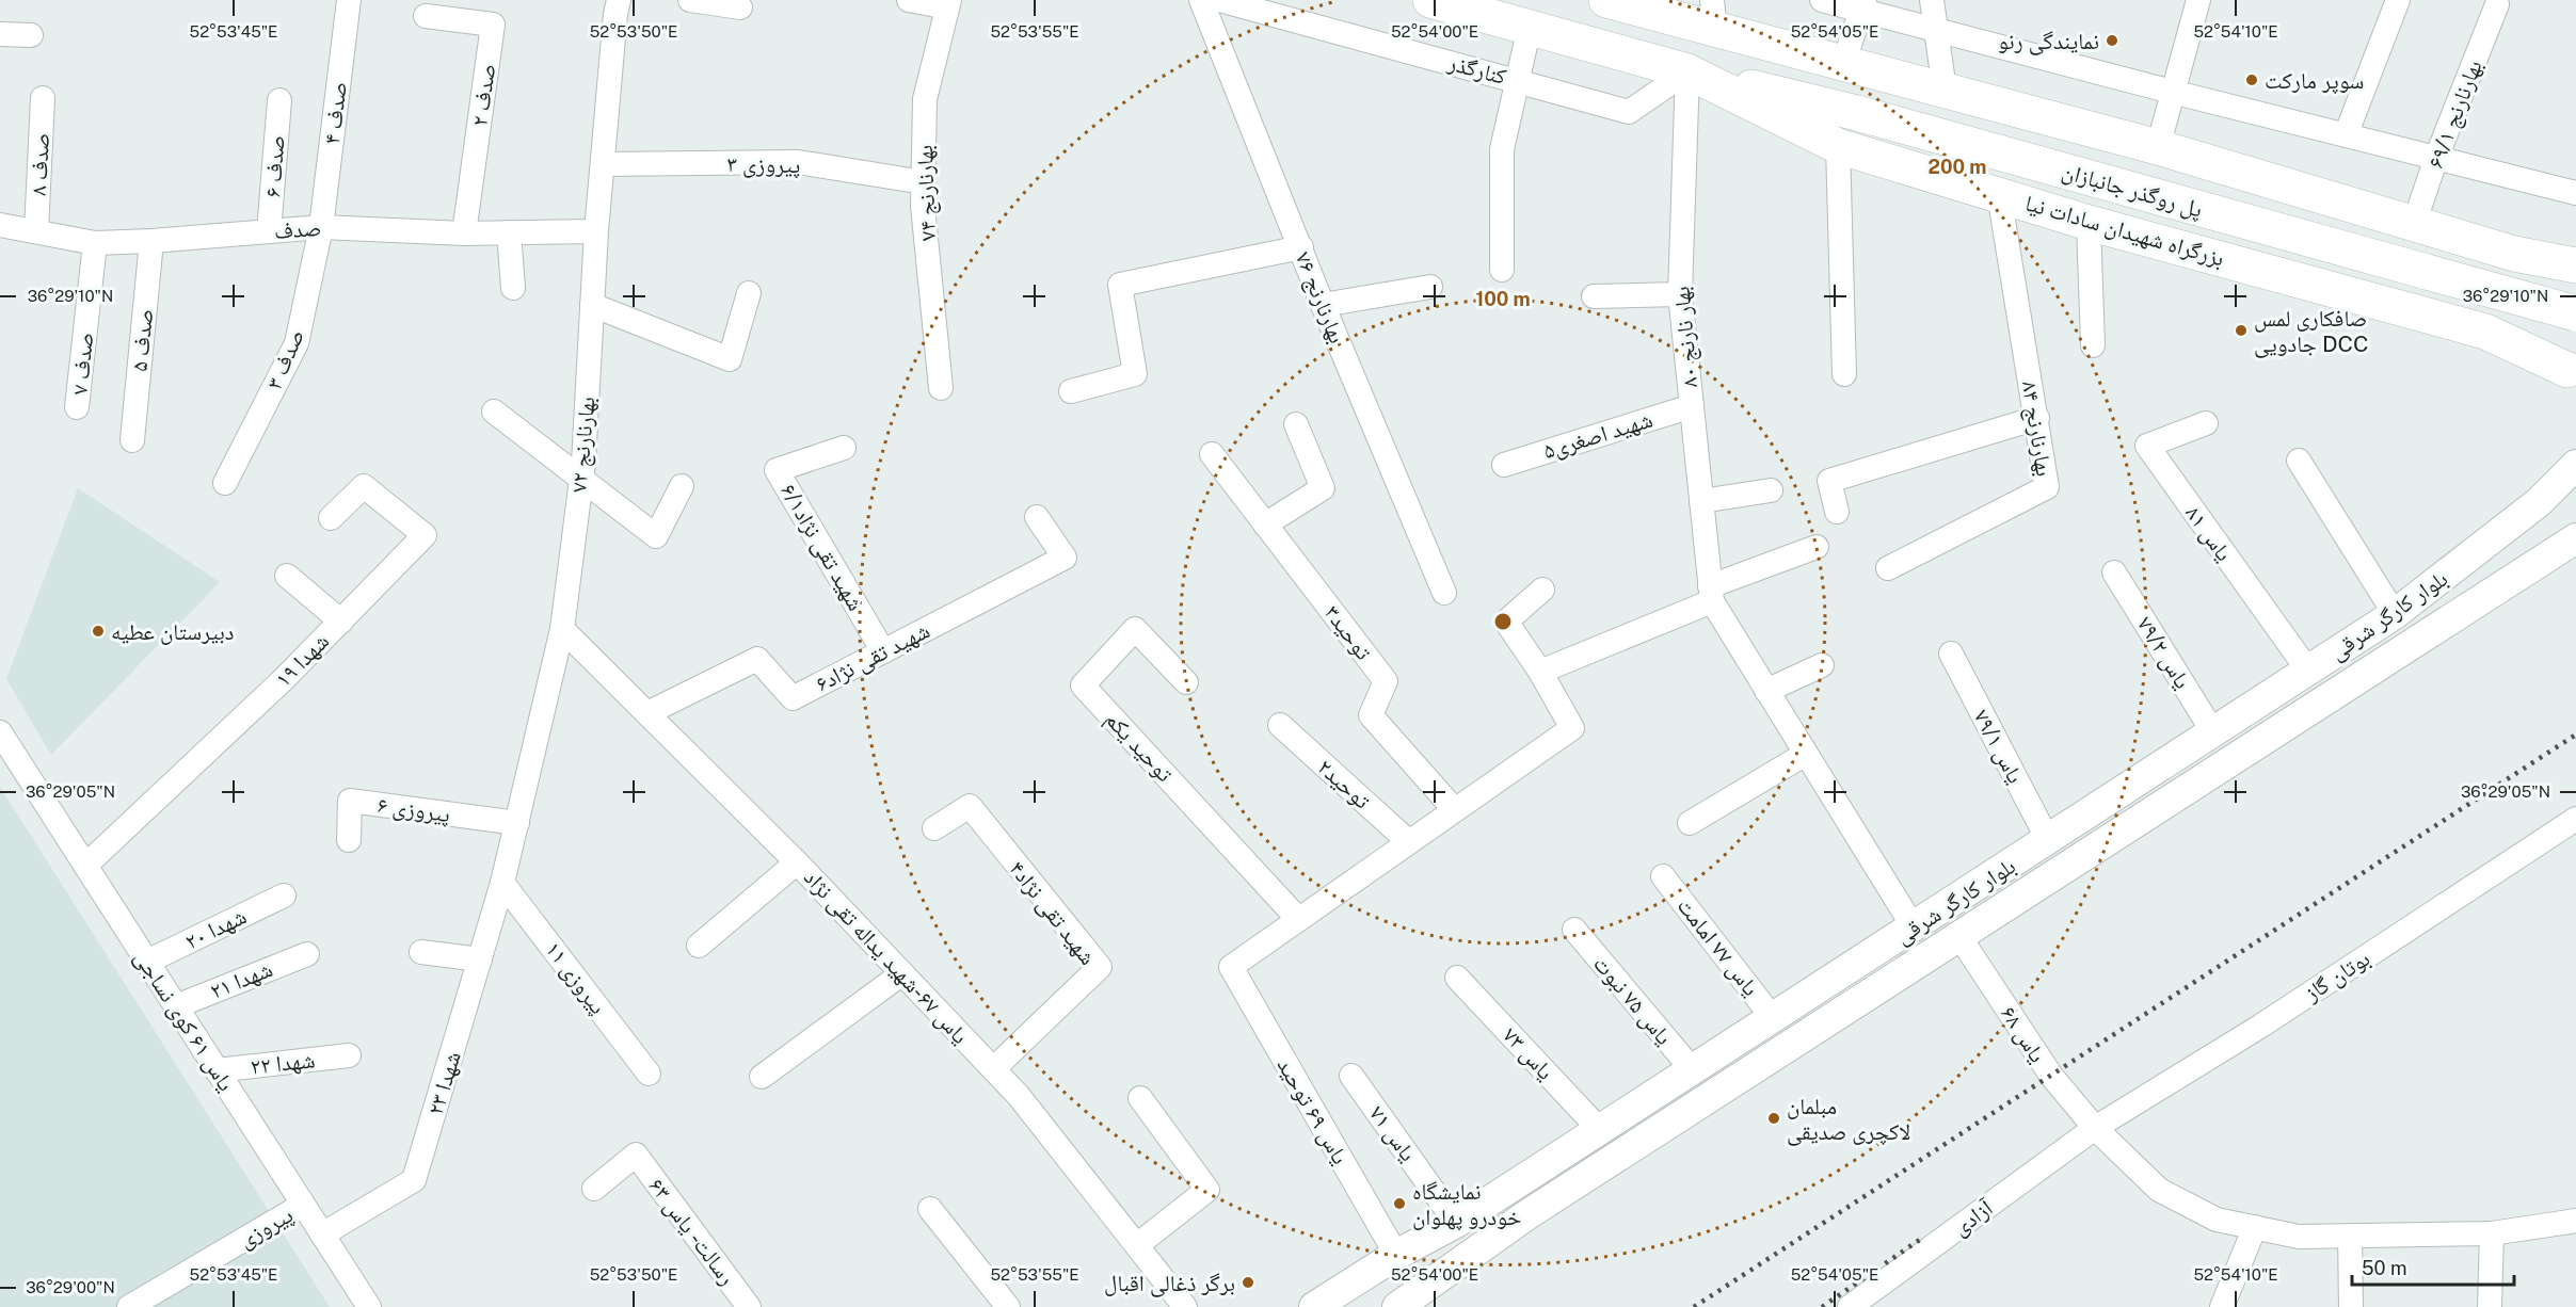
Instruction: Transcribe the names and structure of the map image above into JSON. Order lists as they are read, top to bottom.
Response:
{
  "streets": {
    "highway": ["پل روگذر جانبازان", "بزرگراه شهیدان سادات نیا"],
    "main road": ["بلوار کارگر شرقی"],
    "street": [
      "کنارگذر",
      "صدف ۲",
      "صدف ۴",
      "بهارنارنج ۶۹/۱",
      "صدف ۸",
      "پیروزی ۳",
      "صدف ۶",
      "بهارنارنج ۷۴",
      "صدف",
      "بهارنارنج ۷۶",
      "بهار نارنج ۸۰",
      "صدف ۵",
      "صدف ۳",
      "صدف ۷",
      "بهارنارنج ۸۴",
      "شهید اصغری۵",
      "بهارنارنج ۷۲",
      "یاس ۸۱",
      "شهید تقی نژاد۶/۱",
      "توحید۳",
      "یاس ۷۹/۲",
      "شهید تقی نژاد۶",
      "شهدا ۱۹",
      "توحید یکم",
      "یاس ۷۹/۱",
      "توحید۲",
      "پیروزی ۶",
      "شهید تقی نژاد۴",
      "شهدا ۲۰",
      "یاس ۷۷ امامت",
      "یاس ۶۷-شهید یداله تقی نژاد",
      "بوتان گاز",
      "پیروزی ۱۱",
      "شهدا ۲۱",
      "یاس ۷۵ نبوت",
      "یاس ۶۱ کوی نساجی",
      "یاس ۶۸",
      "یاس ۷۳",
      "شهدا ۲۲",
      "شهدا ۲۳",
      "یاس ۶۹ توحید",
      "یاس ۷۱",
      "آزادی",
      "پیروزی",
      "رسالت - یاس ۶۳"
    ]
  },
  "crossings": [
    ["کنارگذر", "پل روگذر جانبازان"],
    ["کنارگذر", "بزرگراه شهیدان سادات نیا"],
    ["کنارگذر", "بهار نارنج ۸۰"],
    ["صدف ۲", "صدف"],
    ["صدف ۴", "صدف"],
    ["صدف ۴", "صدف ۳"],
    ["صدف ۸", "صدف"],
    ["پیروزی ۳", "بهارنارنج ۷۴"],
    ["پیروزی ۳", "بهارنارنج ۷۲"],
    ["صدف ۶", "صدف"],
    ["پل روگذر جانبازان", "بزرگراه شهیدان سادات نیا"],
    ["پل روگذر جانبازان", "بهار نارنج ۸۰"],
    ["صدف", "صدف ۵"],
    ["صدف", "صدف ۳"],
    ["صدف", "صدف ۷"],
    ["صدف", "بهارنارنج ۷۲"],
    ["بزرگراه شهیدان سادات نیا", "بهار نارنج ۸۰"],
    ["بزرگراه شهیدان سادات نیا", "بهارنارنج ۸۴"],
    ["بهار نارنج ۸۰", "شهید اصغری۵"],
    ["بهارنارنج ۷۲", "پیروزی ۶"],
    ["بهارنارنج ۷۲", "یاس ۶۷-شهید یداله تقی نژاد"],
    ["بهارنارنج ۷۲", "پیروزی ۱۱"],
    ["بهارنارنج ۷۲", "شهدا ۲۳"],
    ["یاس ۸۱", "بلوار کارگر شرقی"],
    ["شهید تقی نژاد۶/۱", "شهید تقی نژاد۶"],
    ["بلوار کارگر شرقی", "یاس ۷۹/۲"],
    ["بلوار کارگر شرقی", "یاس ۷۹/۱"],
    ["بلوار کارگر شرقی", "یاس ۷۷ امامت"],
    ["بلوار کارگر شرقی", "یاس ۷۵ نبوت"],
    ["بلوار کارگر شرقی", "یاس ۶۸"],
    ["بلوار کارگر شرقی", "یاس ۷۳"],
    ["بلوار کارگر شرقی", "یاس ۶۹ توحید"],
    ["بلوار کارگر شرقی", "یاس ۷۱"],
    ["شهید تقی نژاد۶", "یاس ۶۷-شهید یداله تقی نژاد"],
    ["شهدا ۱۹", "یاس ۶۱ کوی نساجی"],
    ["توحید یکم", "یاس ۶۹ توحید"],
    ["شهید تقی نژاد۴", "یاس ۶۷-شهید یداله تقی نژاد"],
    ["شهدا ۲۰", "یاس ۶۱ کوی نساجی"],
    ["بوتان گاز", "یاس ۶۸"],
    ["بوتان گاز", "آزادی"],
    ["پیروزی ۱۱", "شهدا ۲۳"],
    ["شهدا ۲۱", "یاس ۶۱ کوی نساجی"],
    ["یاس ۶۱ کوی نساجی", "شهدا ۲۲"],
    ["یاس ۶۱ کوی نساجی", "شهدا ۲۳"],
    ["یاس ۶۱ کوی نساجی", "پیروزی"],
    ["یاس ۶۸", "آزادی"]
  ],
  "places": [
    "نمایندگی رنو",
    "سوپر مارکت",
    "صافکاری لمس جادویی DCC",
    "دبیرستان عطیه",
    "مبلمان لاکچری صدیقی",
    "نمایشگاه خودرو پهلوان",
    "برگر ذغالی اقبال"
  ],
  "scale_bar": "50 m",
  "coordinates": [
    "52°53'45\"E",
    "52°53'50\"E",
    "52°53'55\"E",
    "52°54'00\"E",
    "52°54'05\"E",
    "52°54'10\"E",
    "36°29'10\"N",
    "36°29'05\"N",
    "36°29'00\"N"
  ],
  "rings": ["200 m", "100 m"]
}
